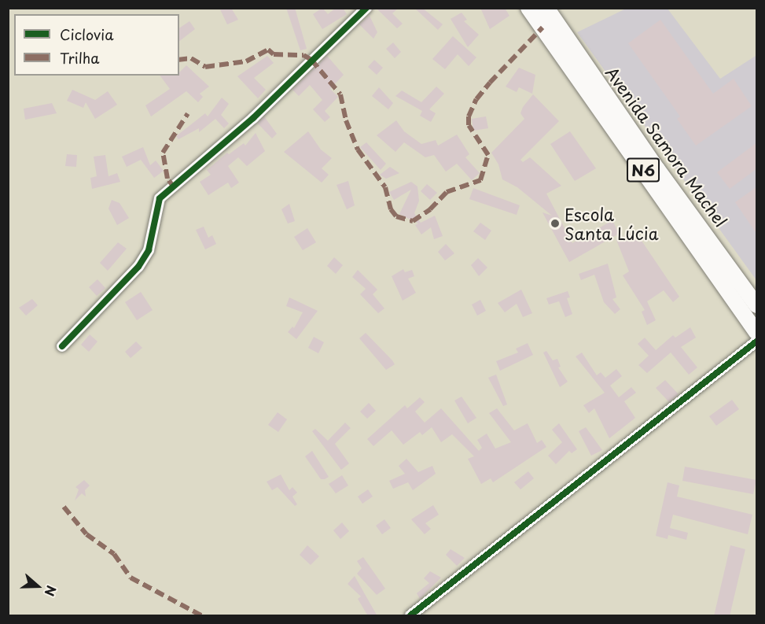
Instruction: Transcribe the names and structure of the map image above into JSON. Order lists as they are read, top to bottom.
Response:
{
  "streets": {
    "highway": ["Avenida Samora Machel", "N6"]
  },
  "places": ["Escola Santa Lúcia"],
  "legend": ["Ciclovia", "Trilha"],
  "north": "right"
}
